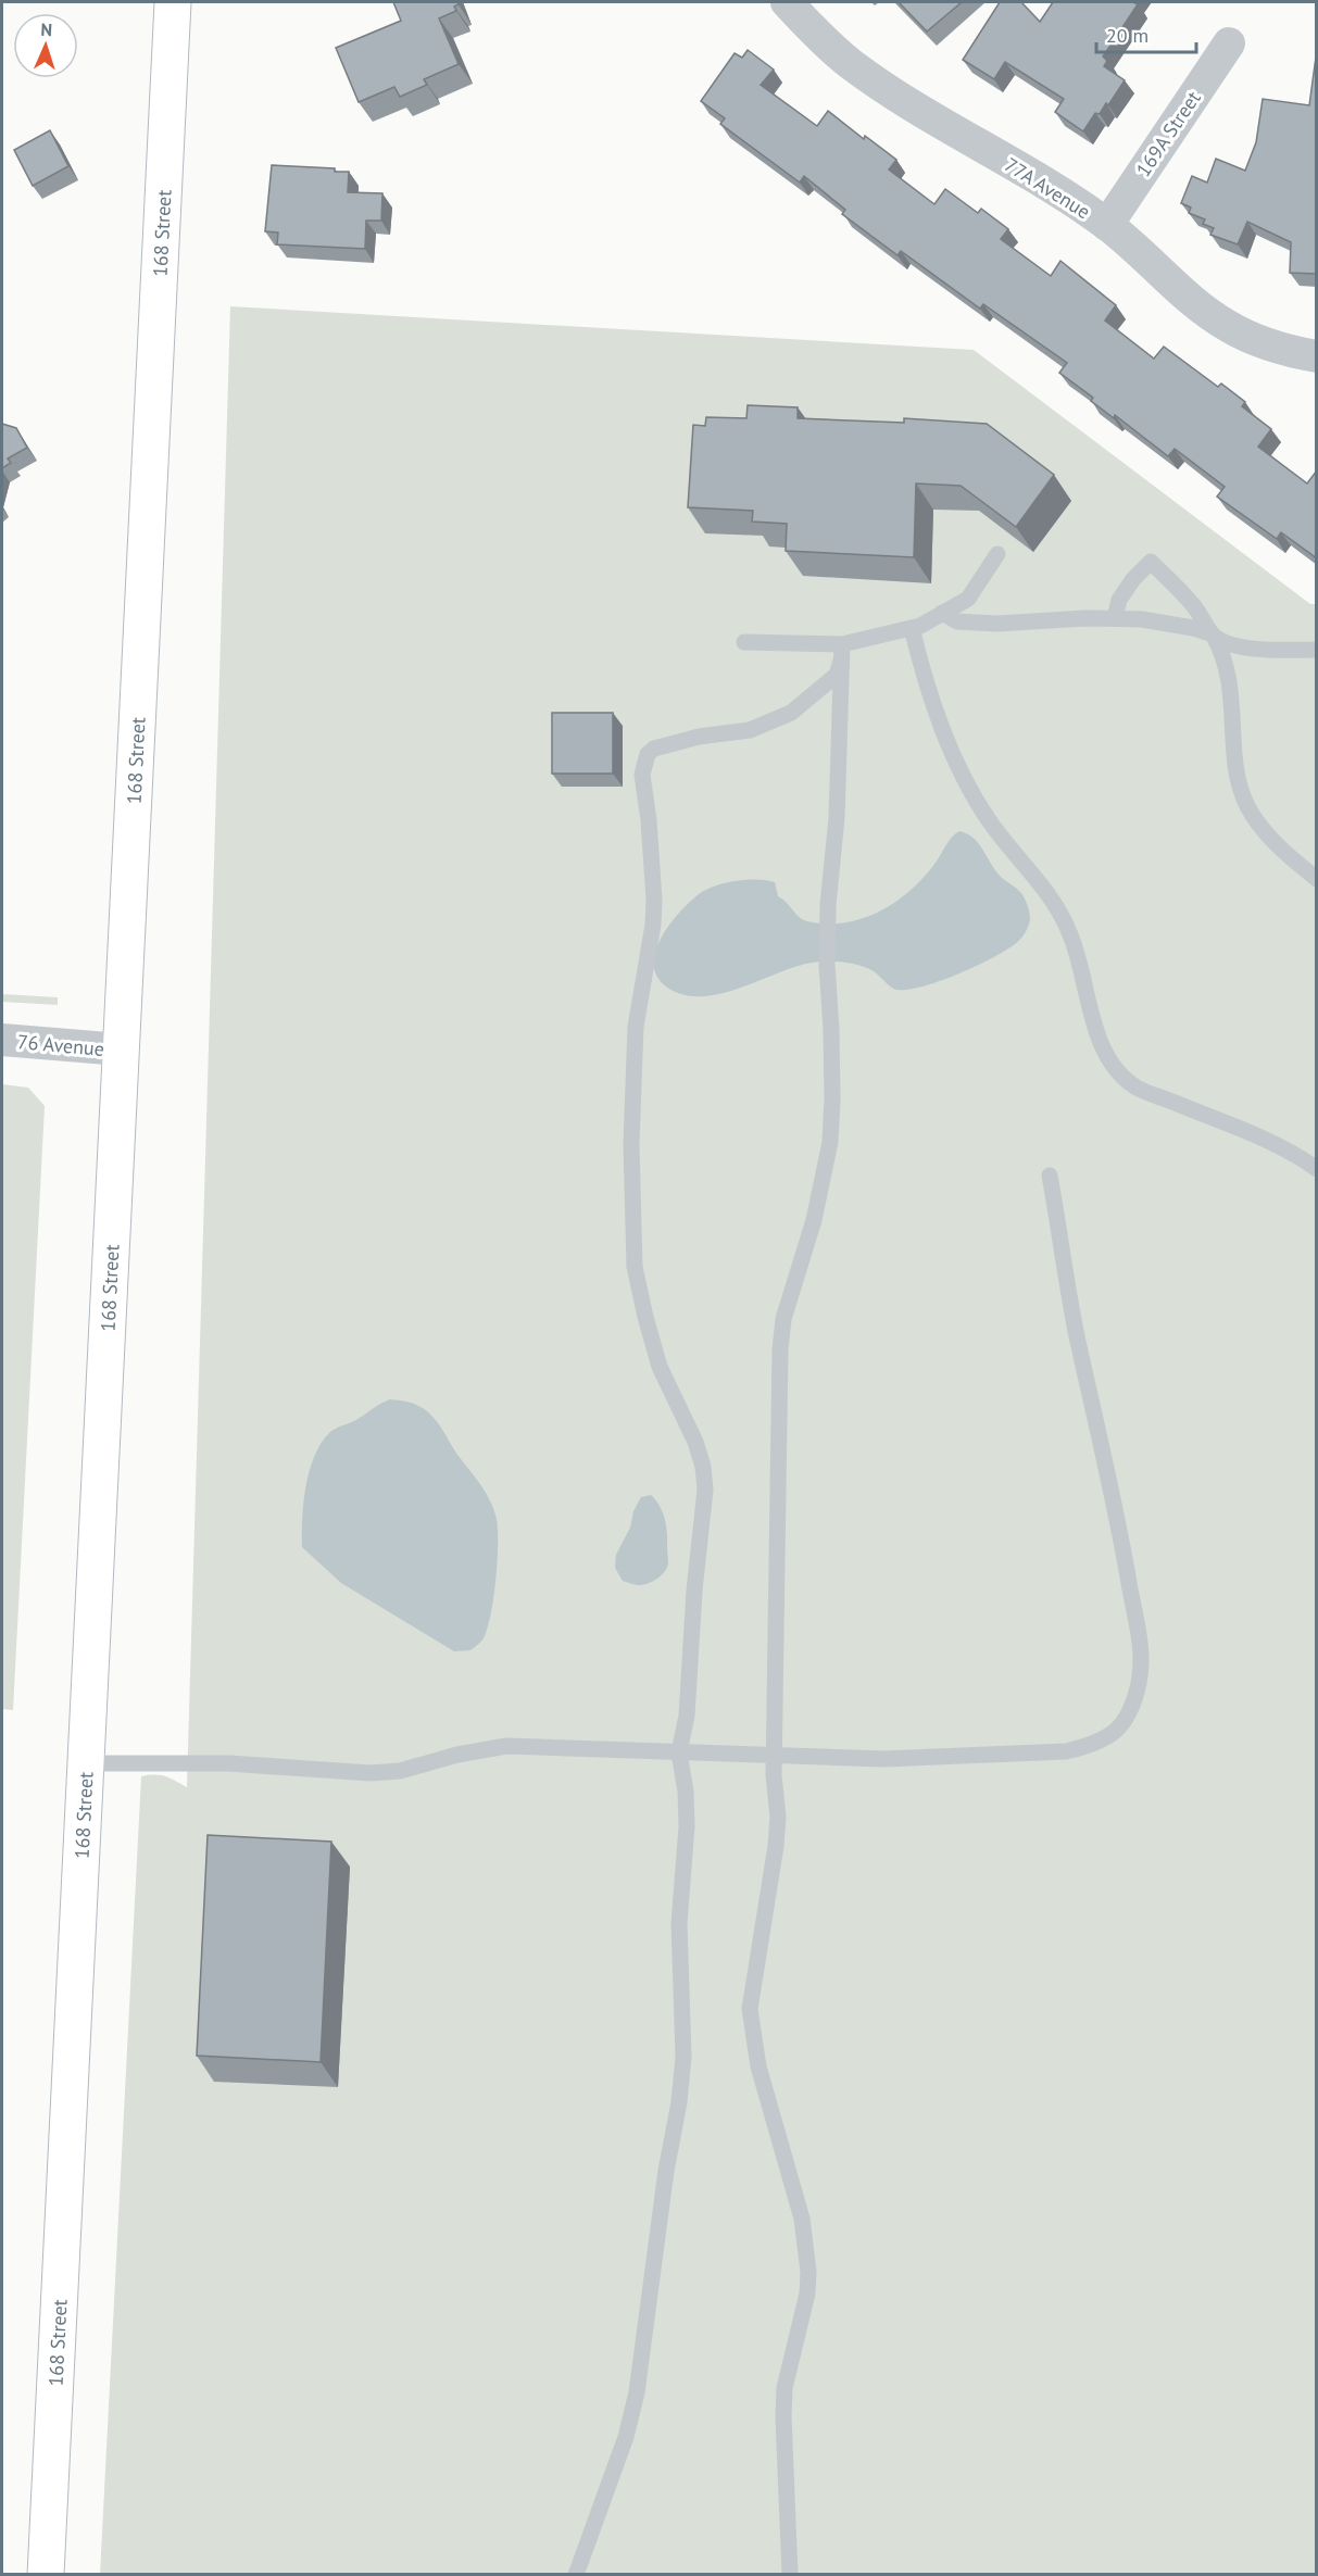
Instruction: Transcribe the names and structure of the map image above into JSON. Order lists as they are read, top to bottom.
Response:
{
  "streets": {
    "main road": ["168 Street"],
    "street": ["169A Street", "77A Avenue", "76 Avenue"]
  },
  "crossings": [
    ["169A Street", "77A Avenue"],
    ["168 Street", "76 Avenue"]
  ],
  "scale_bar": "20 m",
  "north": "top"
}
